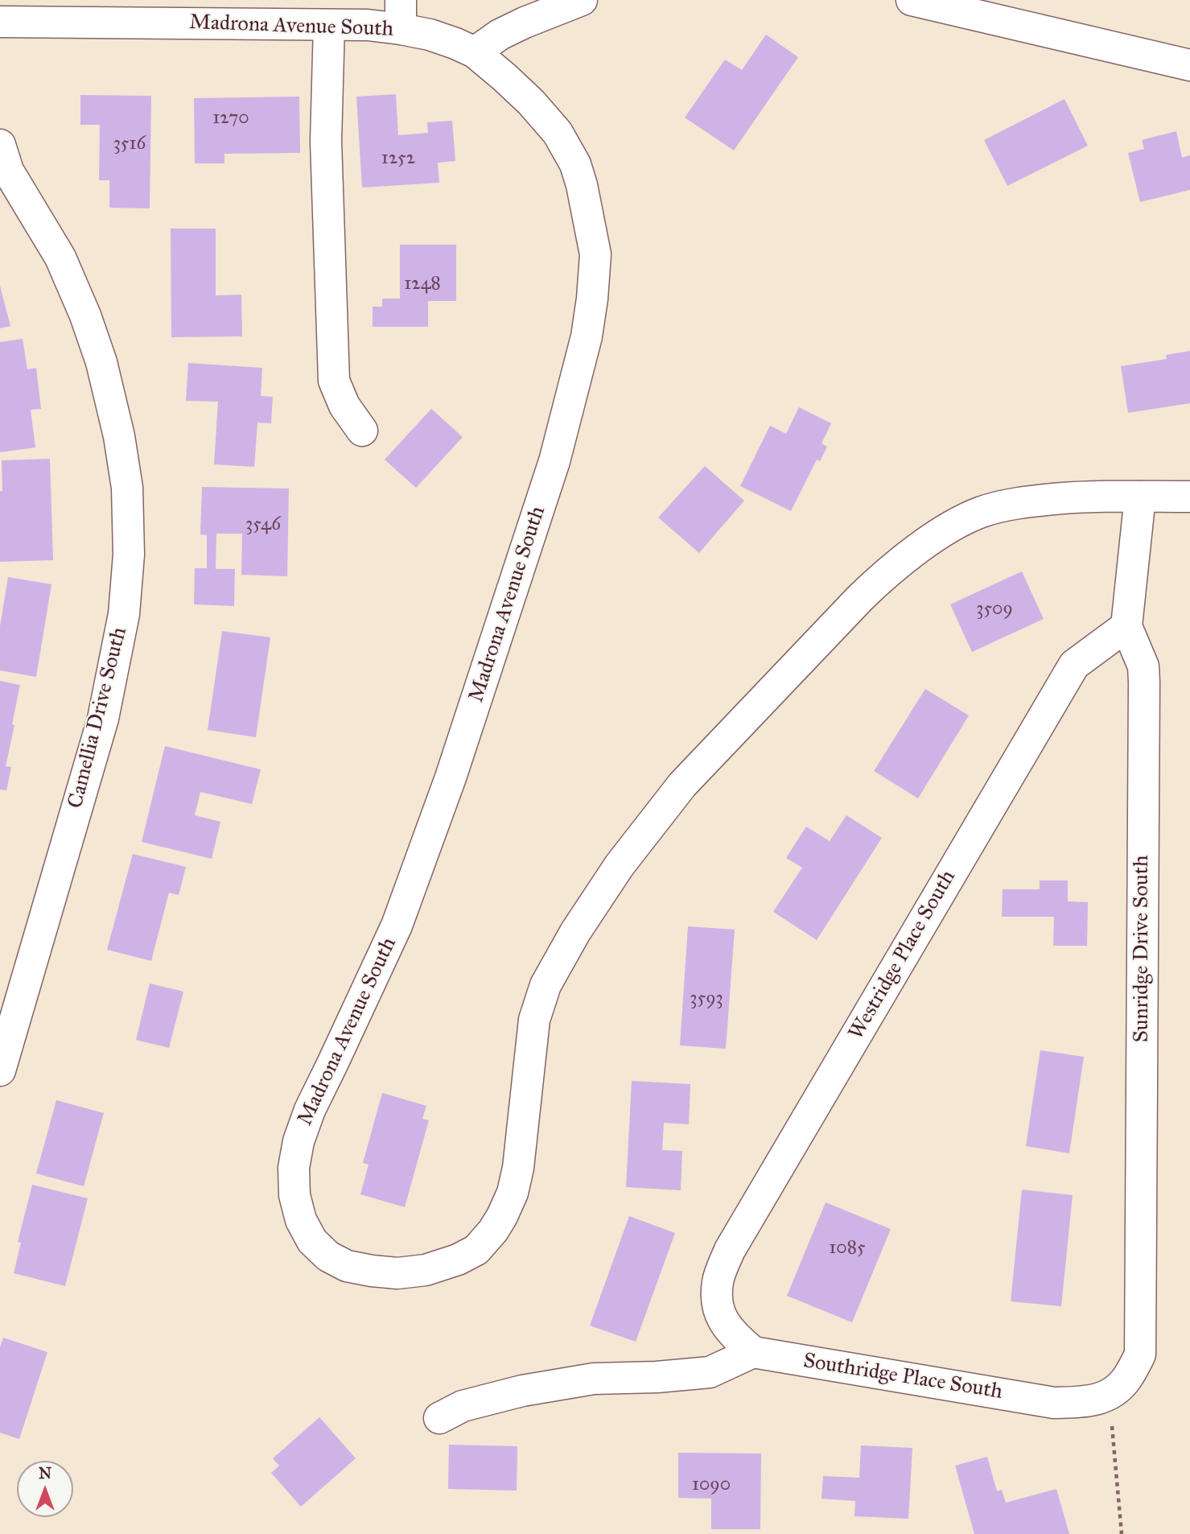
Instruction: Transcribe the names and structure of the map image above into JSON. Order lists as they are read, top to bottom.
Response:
{
  "streets": {
    "street": [
      "Madrona Avenue South",
      "Camellia Drive South",
      "Sunridge Drive South",
      "Westridge Place South",
      "Southridge Place South"
    ]
  },
  "crossings": [
    ["Madrona Avenue South", "Sunridge Drive South"],
    ["Sunridge Drive South", "Westridge Place South"],
    ["Sunridge Drive South", "Southridge Place South"],
    ["Westridge Place South", "Southridge Place South"]
  ],
  "house_numbers": [
    "1270",
    "3516",
    "1252",
    "1248",
    "3546",
    "3509",
    "3593",
    "1085",
    "1090"
  ],
  "north": "top"
}
